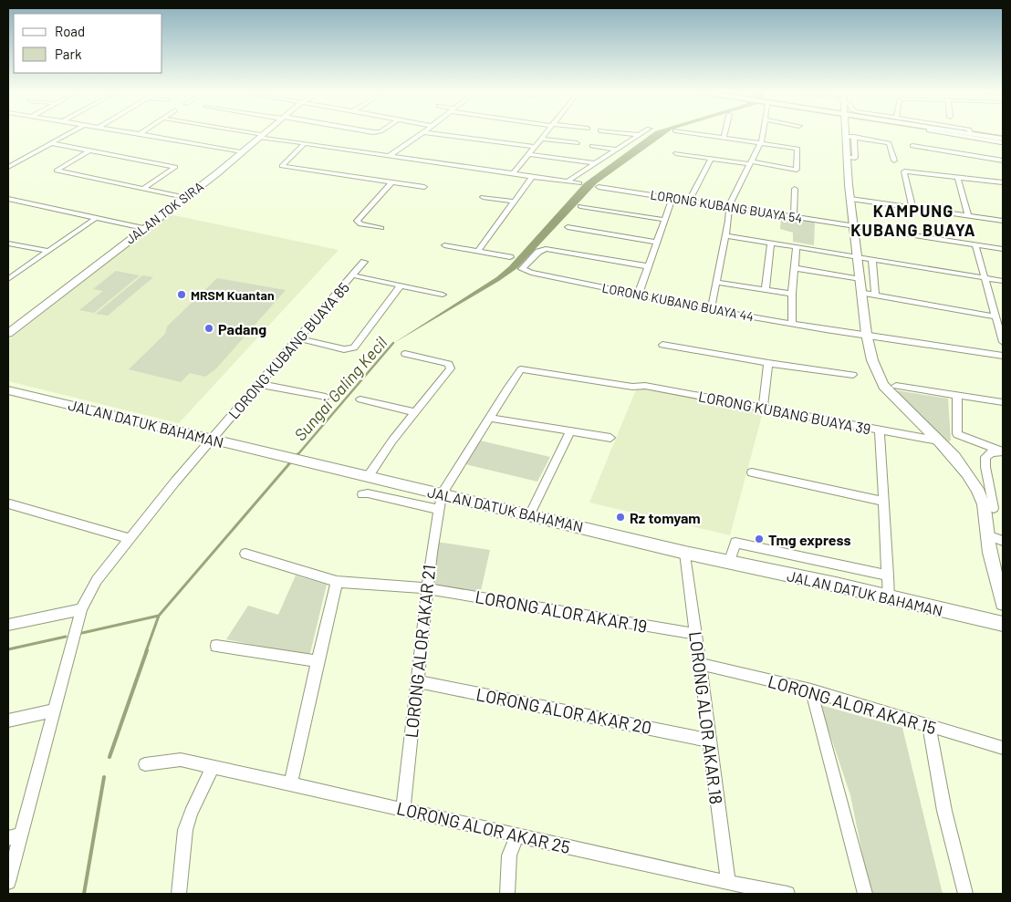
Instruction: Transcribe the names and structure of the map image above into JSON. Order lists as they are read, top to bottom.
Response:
{
  "streets": {
    "street": [
      "LORONG KUBANG BUAYA 54",
      "JALAN TOK SIRA",
      "LORONG KUBANG BUAYA 44",
      "LORONG KUBANG BUAYA 85",
      "LORONG KUBANG BUAYA 39",
      "JALAN DATUK BAHAMAN",
      "LORONG ALOR AKAR 19",
      "LORONG ALOR AKAR 21",
      "LORONG ALOR AKAR 15",
      "LORONG ALOR AKAR 20",
      "LORONG ALOR AKAR 18",
      "LORONG ALOR AKAR 25"
    ]
  },
  "crossings": [
    ["LORONG KUBANG BUAYA 85", "JALAN DATUK BAHAMAN"],
    ["LORONG KUBANG BUAYA 39", "LORONG ALOR AKAR 21"],
    ["JALAN DATUK BAHAMAN", "LORONG ALOR AKAR 21"],
    ["JALAN DATUK BAHAMAN", "LORONG ALOR AKAR 18"],
    ["LORONG ALOR AKAR 19", "LORONG ALOR AKAR 21"],
    ["LORONG ALOR AKAR 19", "LORONG ALOR AKAR 18"],
    ["LORONG ALOR AKAR 21", "LORONG ALOR AKAR 20"],
    ["LORONG ALOR AKAR 21", "LORONG ALOR AKAR 25"],
    ["LORONG ALOR AKAR 15", "LORONG ALOR AKAR 18"],
    ["LORONG ALOR AKAR 20", "LORONG ALOR AKAR 18"],
    ["LORONG ALOR AKAR 18", "LORONG ALOR AKAR 25"]
  ],
  "districts": ["KAMPUNG KUBANG BUAYA"],
  "water": ["Sungai Galing Kecil"],
  "places": [
    "MRSM Kuantan",
    "Padang",
    "Rz tomyam",
    "Tmg express"
  ],
  "legend": ["Road", "Park"]
}
